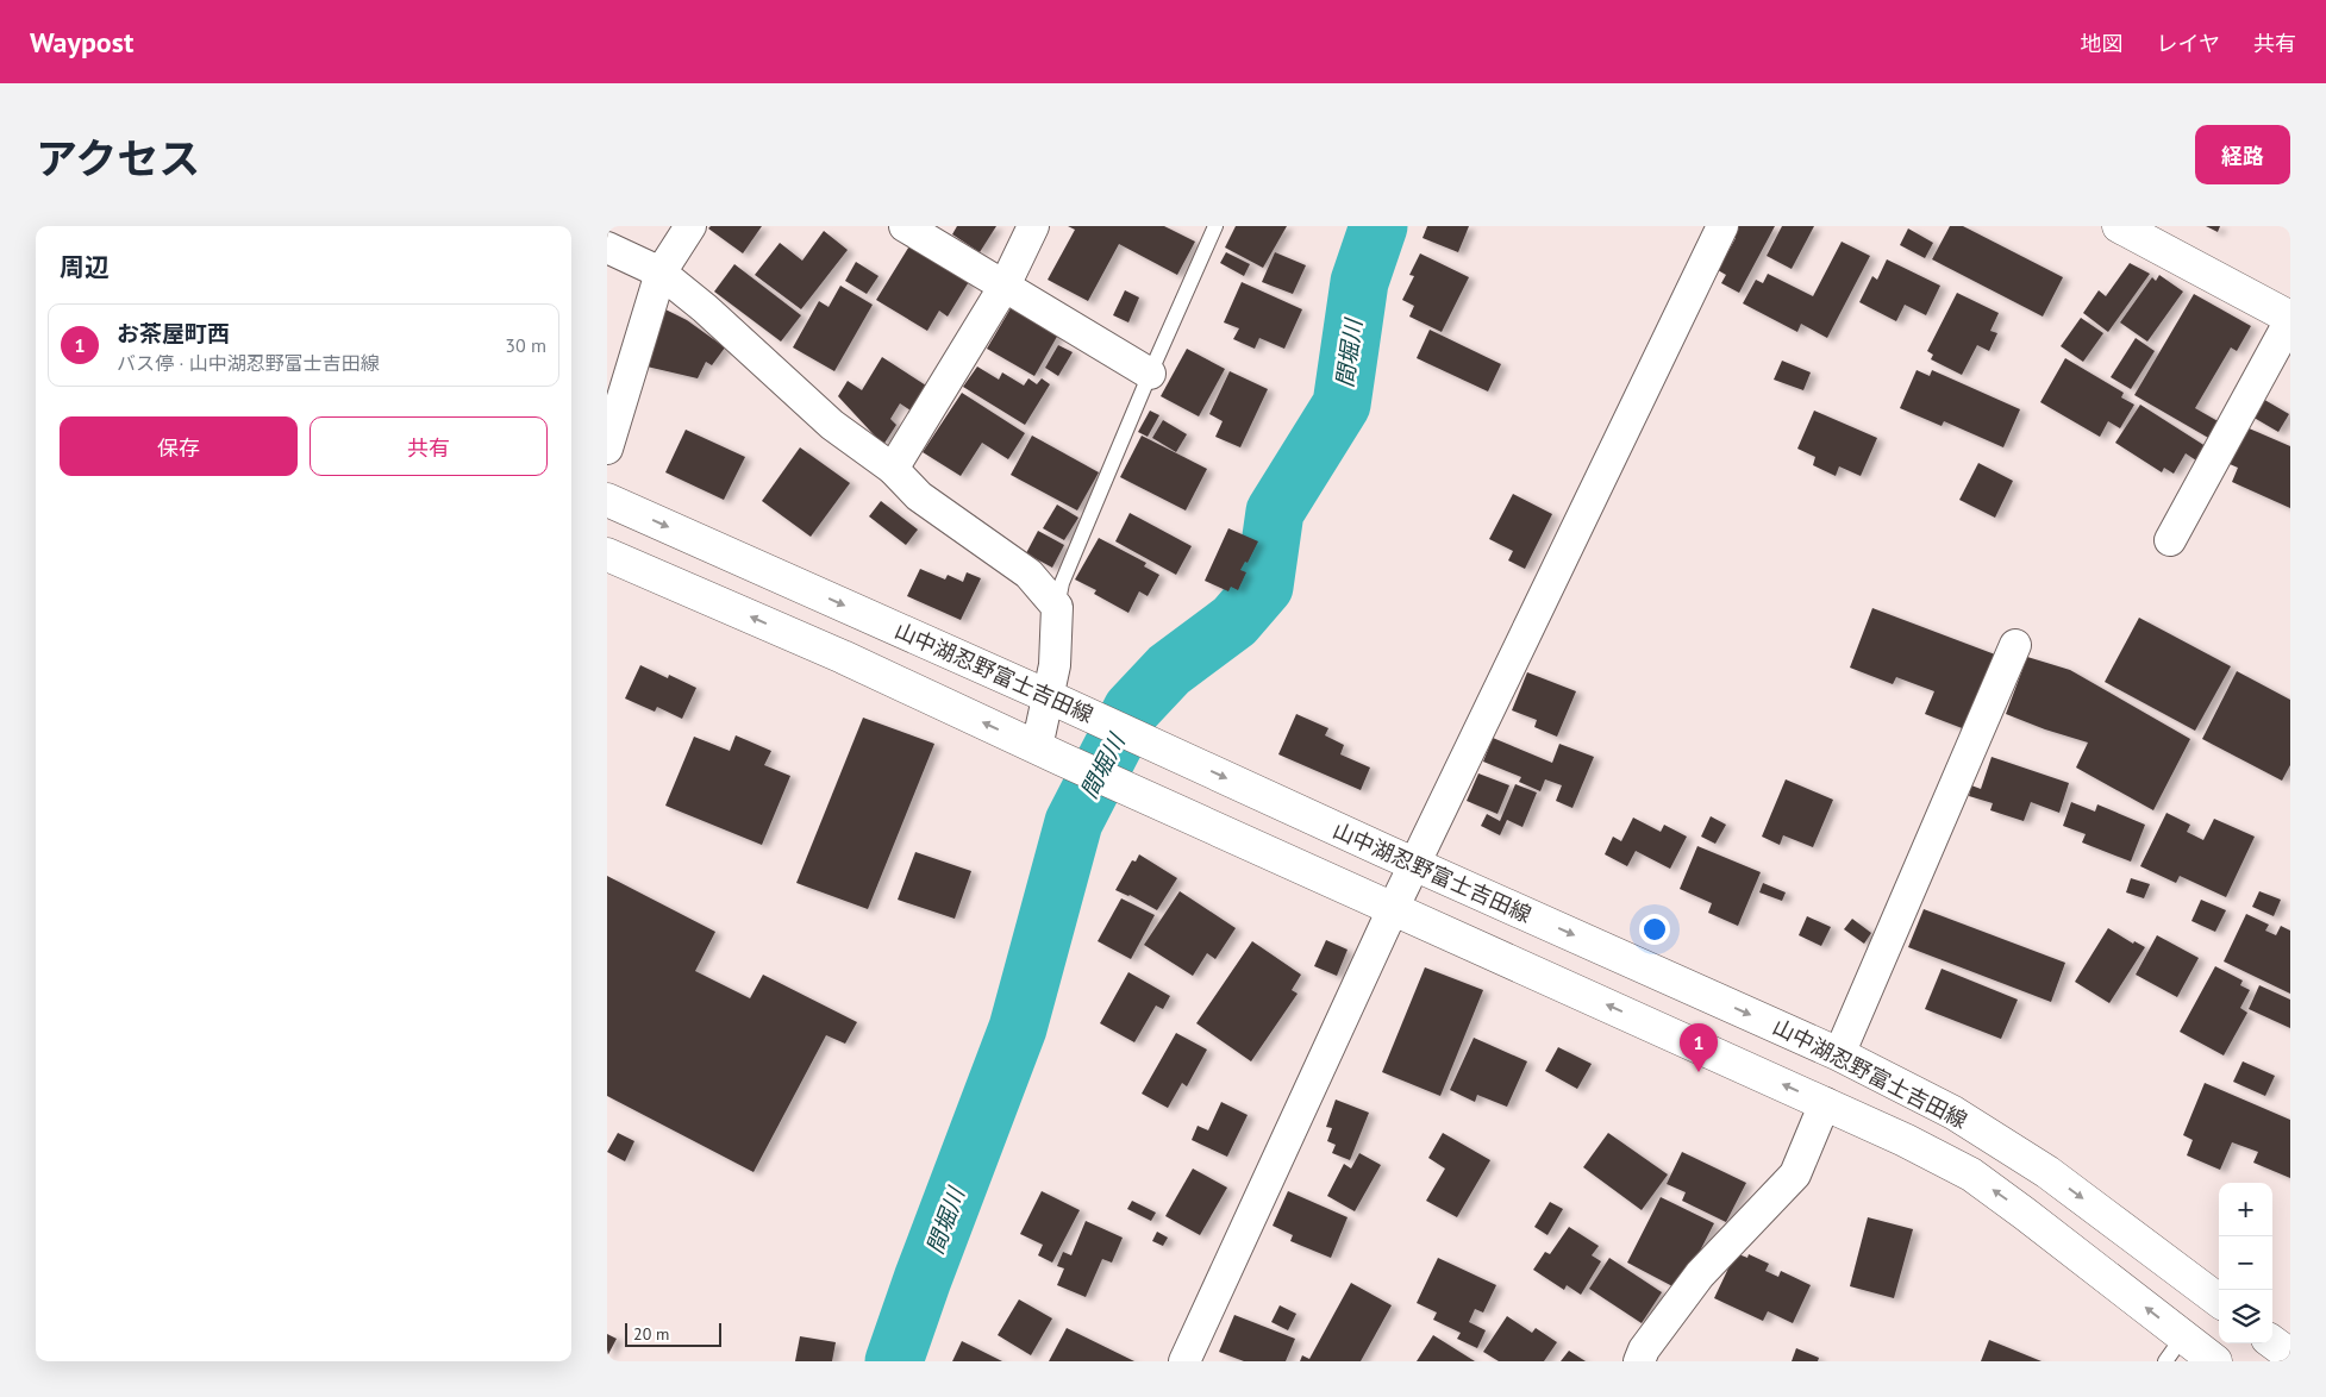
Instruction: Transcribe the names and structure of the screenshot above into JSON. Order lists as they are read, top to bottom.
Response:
{
  "streets": {
    "main road": ["山中湖忍野富士吉田線"]
  },
  "water": ["間堀川"],
  "scale_bar": "20 m",
  "page": {
    "header": "Waypost",
    "nav": ["地図", "レイヤ", "共有"],
    "title": "アクセス",
    "buttons": [
      "経路",
      ["保存", "共有"]
    ],
    "heading": "周辺",
    "list": [
      {
        "mark": "1",
        "name": "お茶屋町西",
        "note": "バス停 · 山中湖忍野富士吉田線",
        "value": "30 m"
      }
    ],
    "pins": "1",
    "map_buttons": ["+", "−"],
    "scale": "20 m"
  }
}
